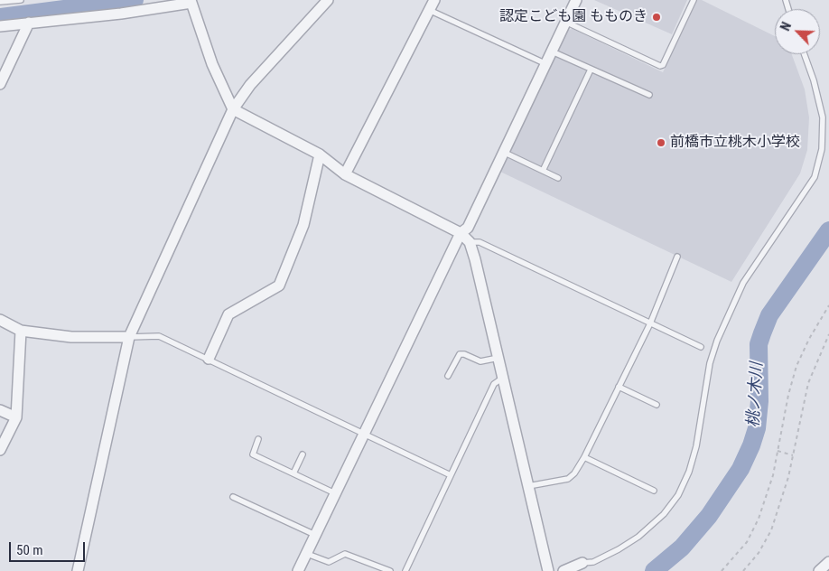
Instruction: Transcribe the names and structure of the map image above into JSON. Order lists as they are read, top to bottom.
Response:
{
  "water": ["桃ノ木川"],
  "places": ["認定こども園 もものき", "前橋市立桃木小学校"],
  "scale_bar": "50 m",
  "north": "top left"
}
